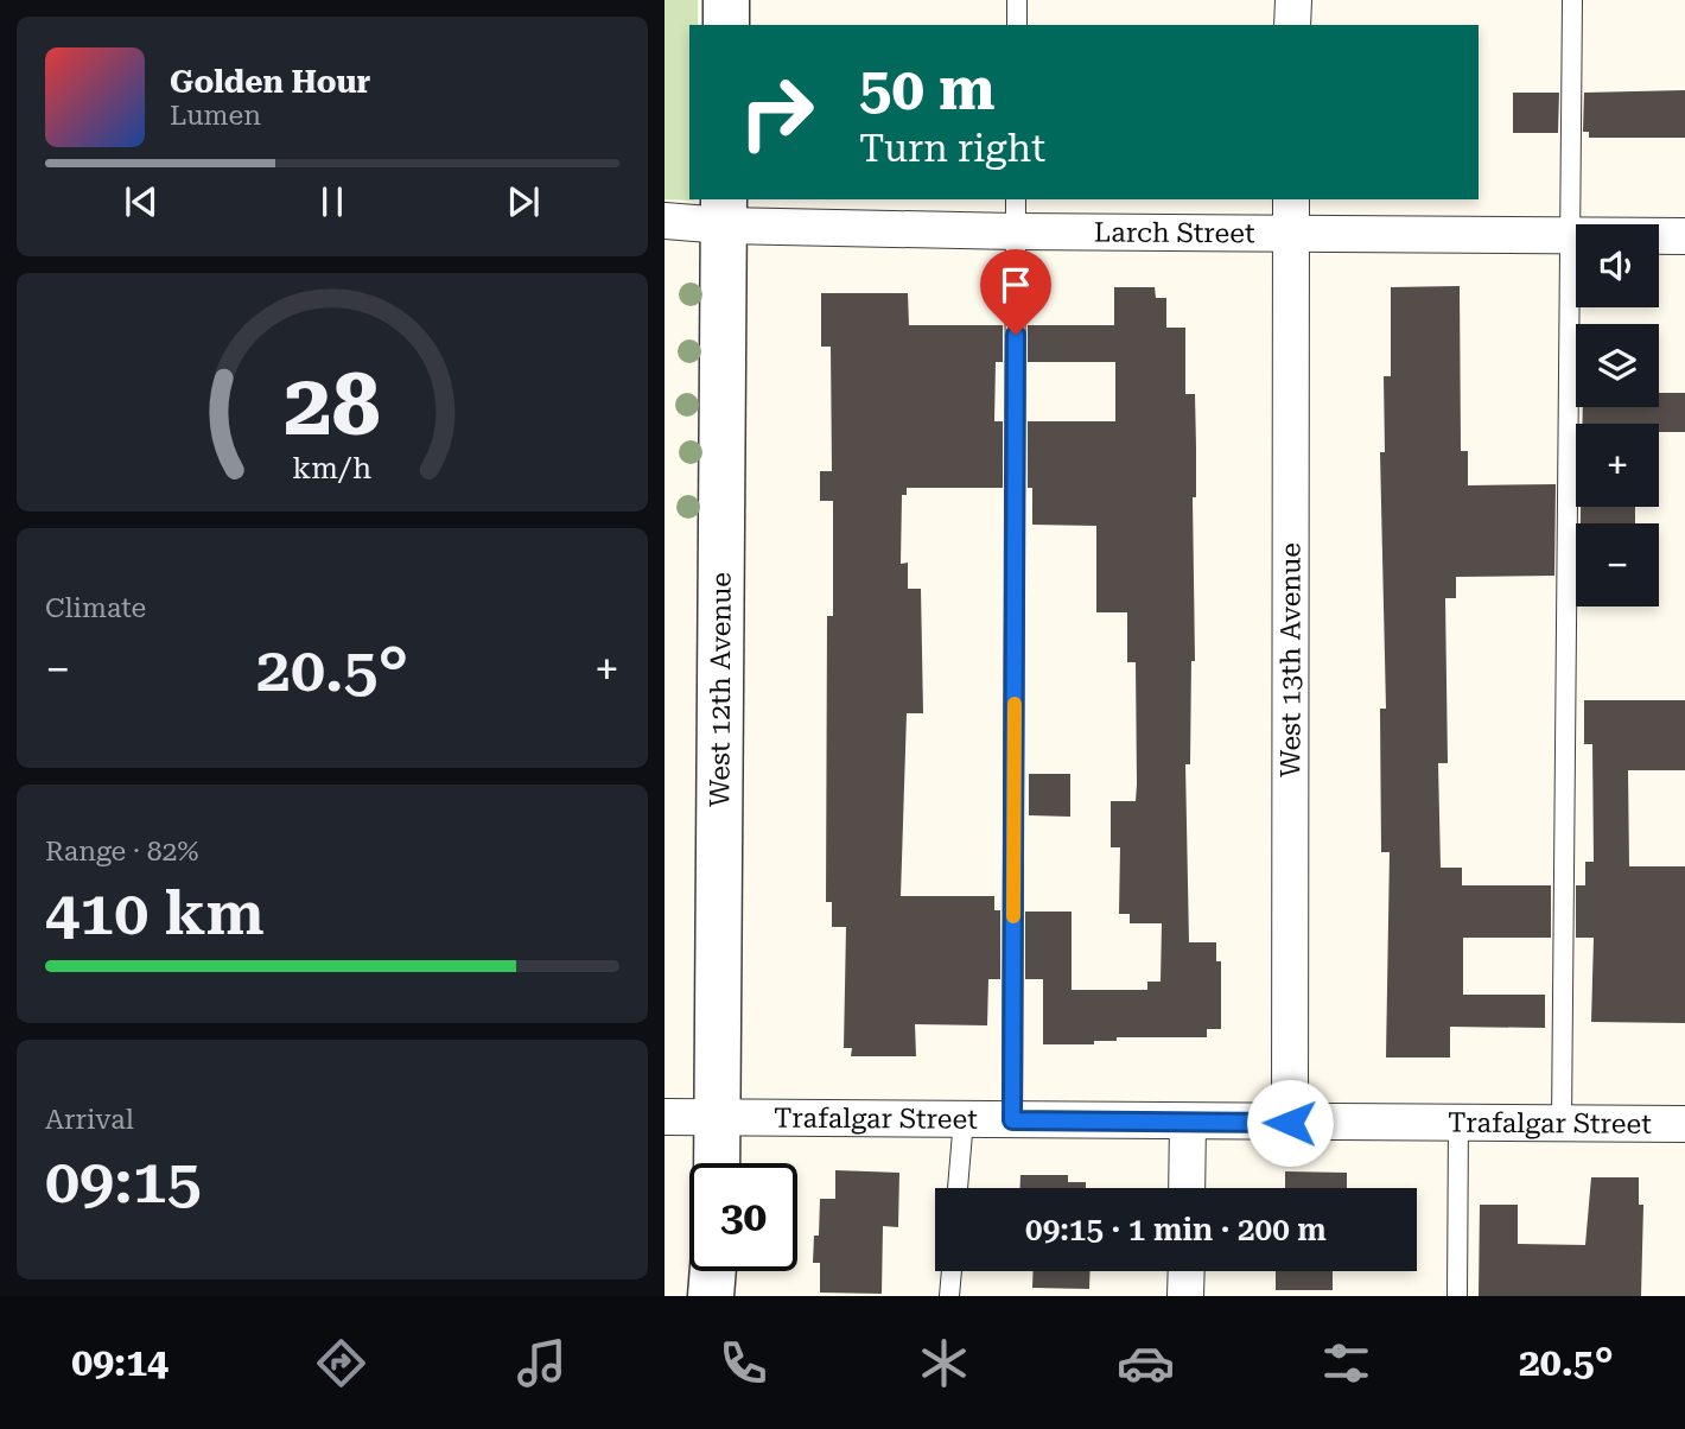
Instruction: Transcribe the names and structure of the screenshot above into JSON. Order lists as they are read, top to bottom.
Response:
{
  "streets": {
    "street": [
      "Larch Street",
      "West 13th Avenue",
      "West 12th Avenue",
      "Trafalgar Street"
    ]
  },
  "crossings": [
    ["Larch Street", "West 13th Avenue"],
    ["Larch Street", "West 12th Avenue"],
    ["West 13th Avenue", "Trafalgar Street"],
    ["West 12th Avenue", "Trafalgar Street"]
  ],
  "page": {
    "turn": ["50 m", "Turn right"],
    "song": ["Golden Hour", "Lumen"],
    "map_buttons": ["+", "−"],
    "tile": [
      "Climate",
      ["Range · 82%", "410 km"],
      ["Arrival", "09:15"]
    ],
    "heat": ["−", "20.5°", "+"],
    "limit": "30",
    "trip": "09:15 · 1 min · 200 m",
    "tabs": ["09:14", "20.5°"],
    "gauge": ["28", "km/h"]
  }
}
